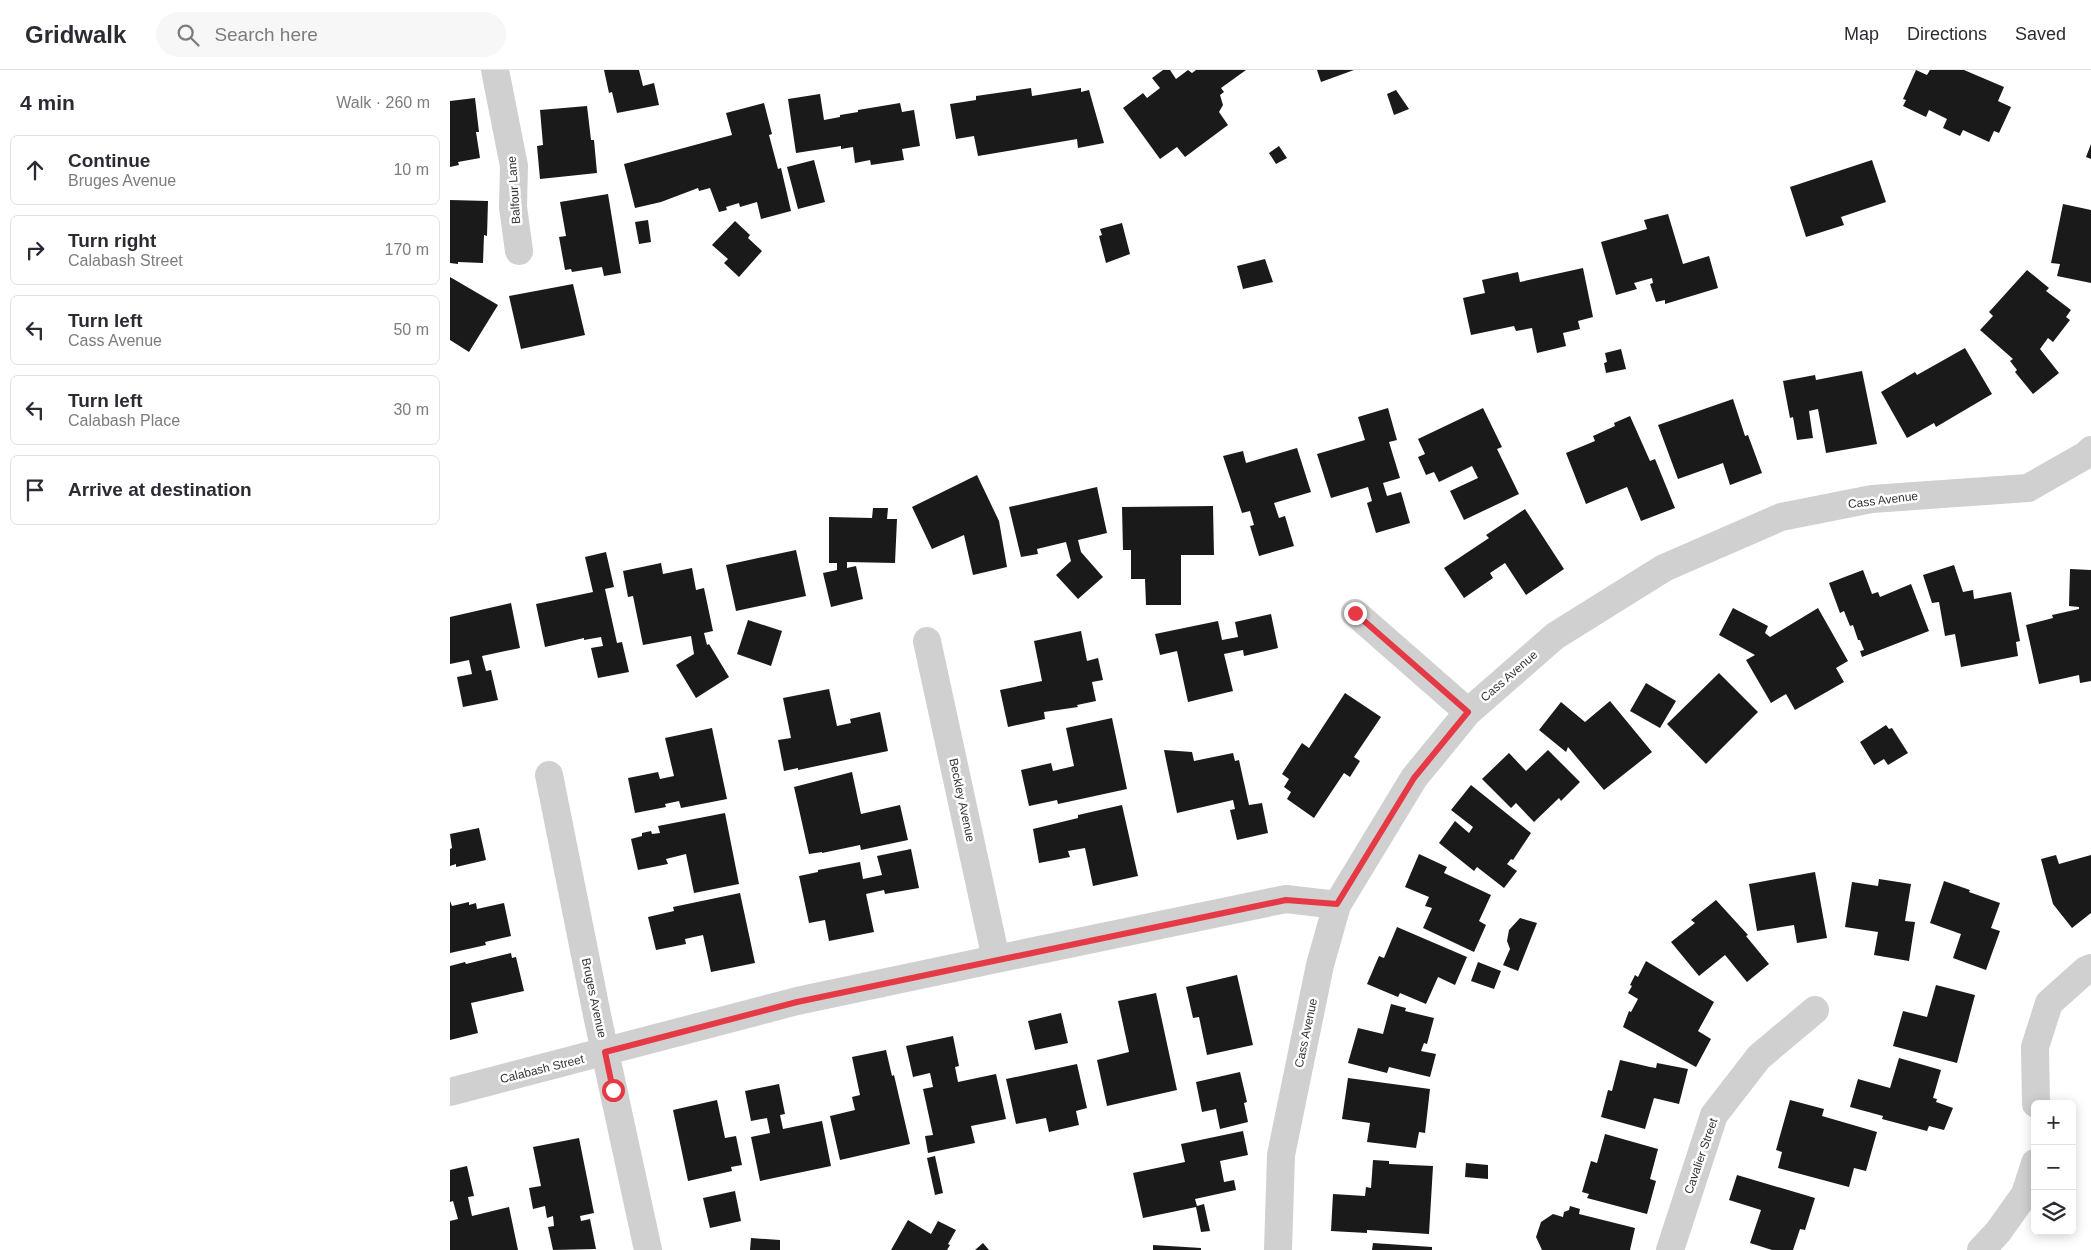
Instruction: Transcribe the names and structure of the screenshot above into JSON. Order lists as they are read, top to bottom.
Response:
{
  "streets": {
    "street": [
      "Balfour Lane",
      "Cass Avenue",
      "Beckley Avenue",
      "Bruges Avenue",
      "Calabash Street",
      "Cavalier Street"
    ]
  },
  "crossings": [
    ["Cass Avenue", "Calabash Street"],
    ["Beckley Avenue", "Calabash Street"],
    ["Bruges Avenue", "Calabash Street"]
  ],
  "page": {
    "header": "Gridwalk",
    "search": "Search here",
    "nav": ["Map", "Directions", "Saved"],
    "heading": ["4 min", "Walk · 260 m"],
    "list": [
      ["Continue", "Bruges Avenue", "10 m"],
      ["Turn right", "Calabash Street", "170 m"],
      ["Turn left", "Cass Avenue", "50 m"],
      ["Turn left", "Calabash Place", "30 m"],
      "Arrive at destination"
    ],
    "map_buttons": ["+", "−"]
  }
}
